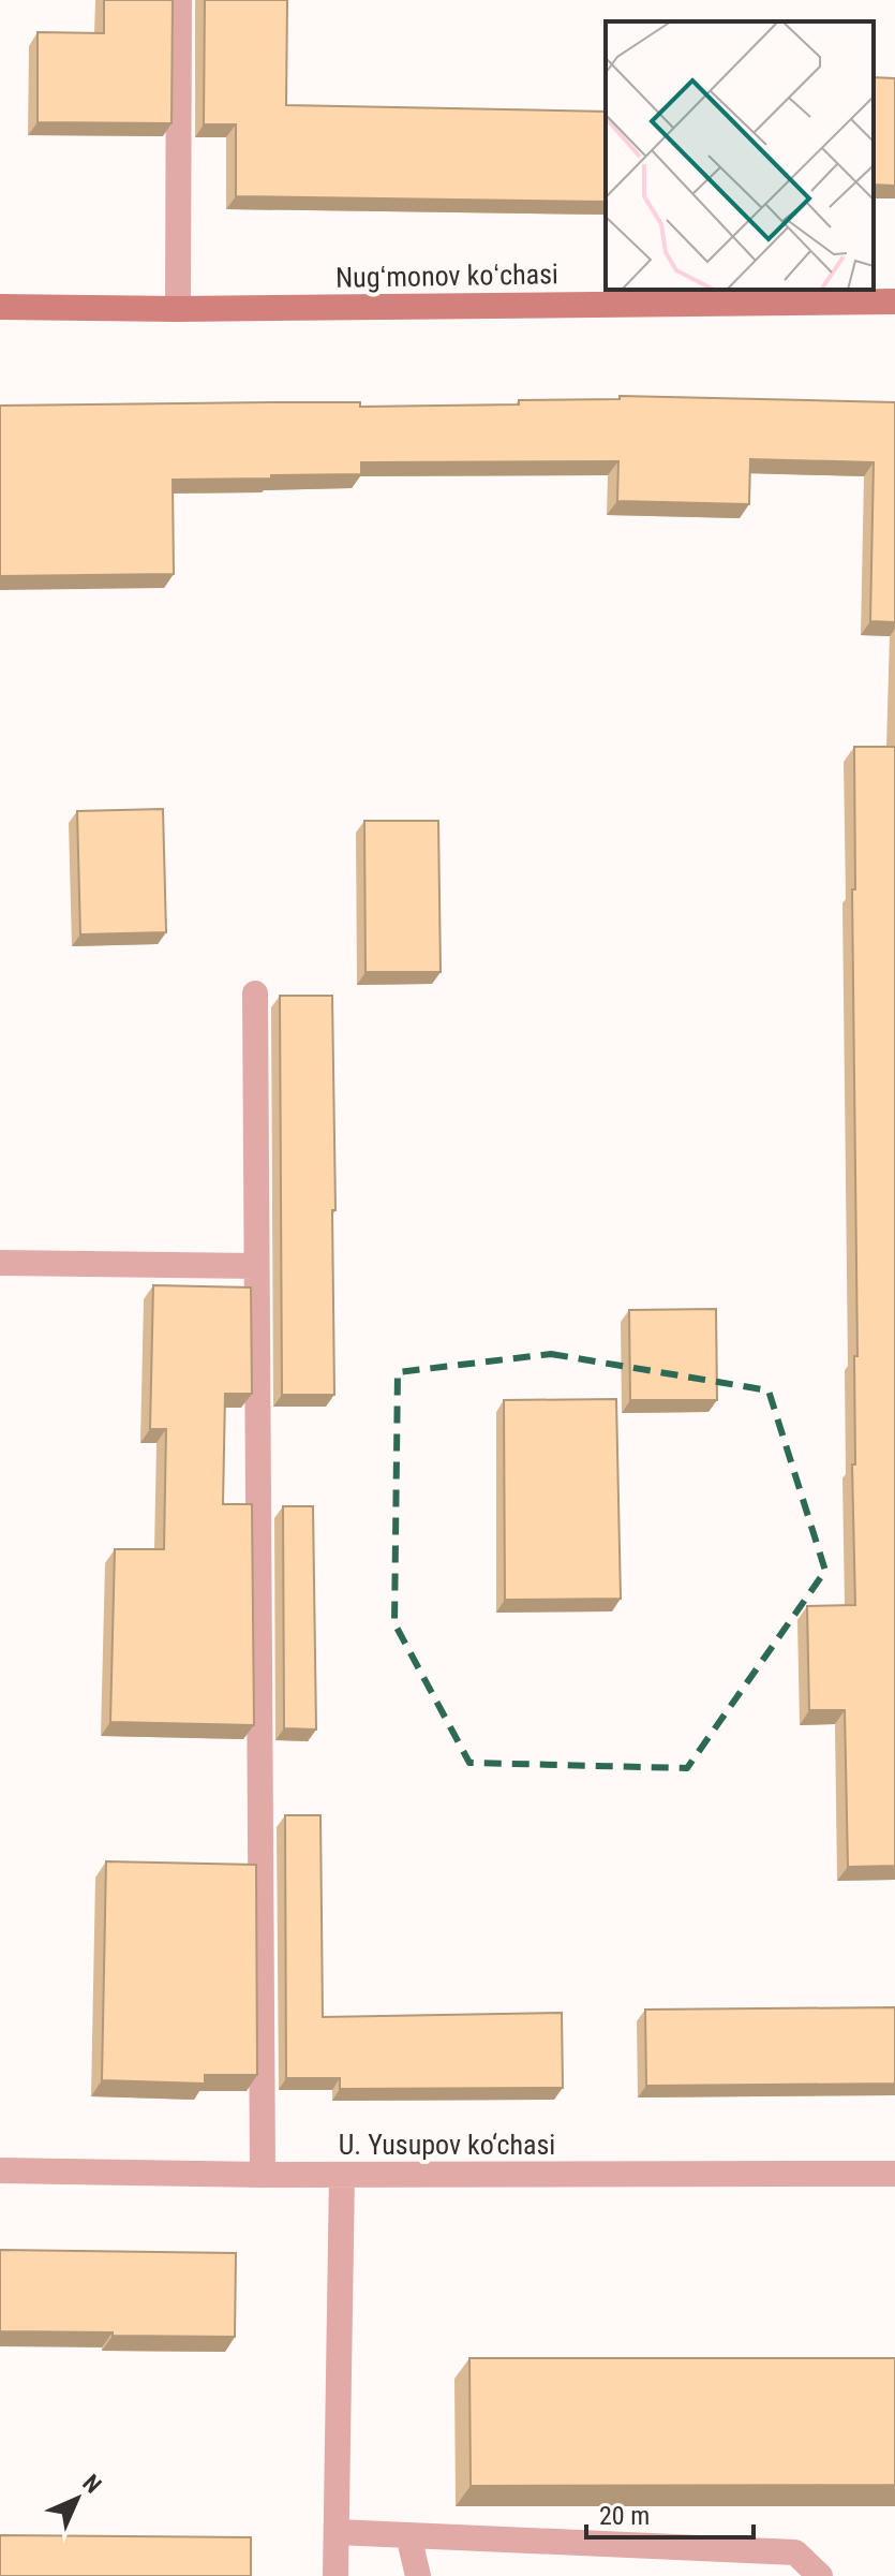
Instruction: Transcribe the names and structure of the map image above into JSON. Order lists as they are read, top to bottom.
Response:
{
  "streets": {
    "main road": ["Nugʻmonov koʻchasi"],
    "street": ["U. Yusupov ko‘chasi"]
  },
  "scale_bar": "20 m",
  "north": "top right"
}
